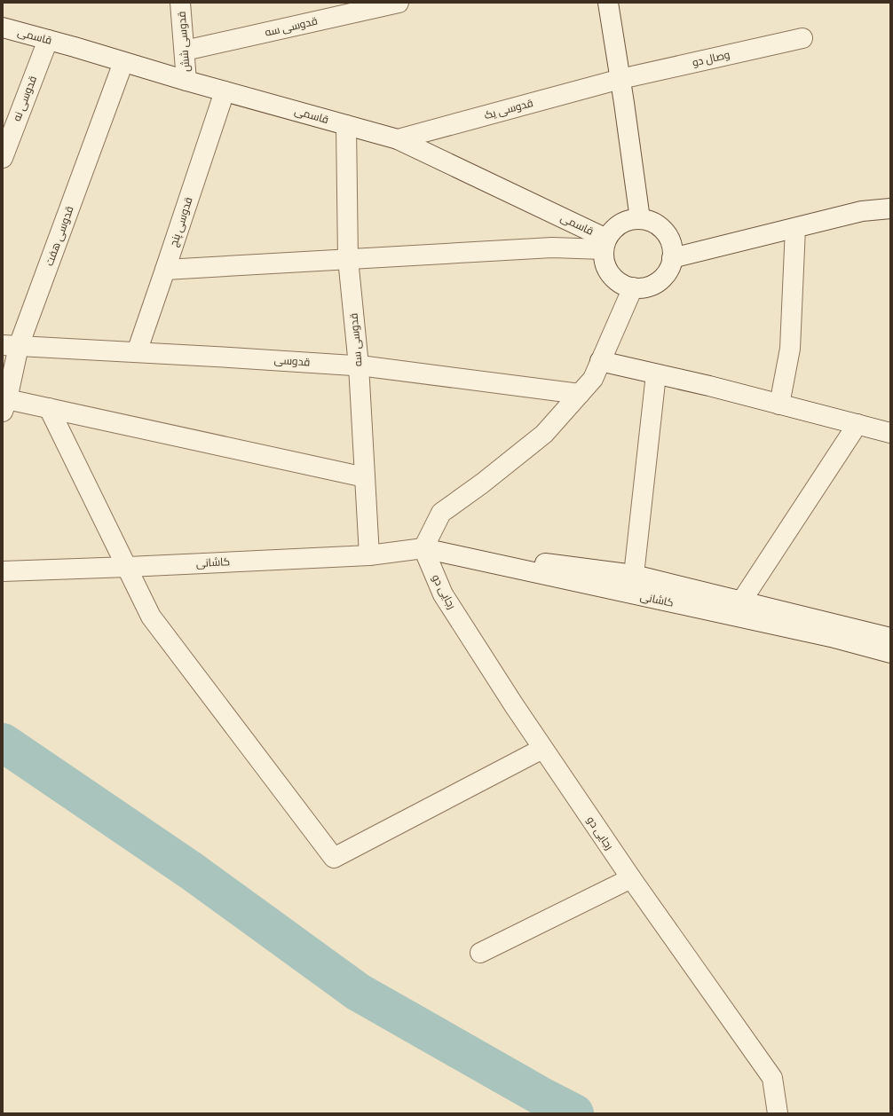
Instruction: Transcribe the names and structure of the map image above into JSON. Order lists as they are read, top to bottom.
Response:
{
  "streets": {
    "street": [
      "قدوسی سه",
      "قاسمی",
      "قدوسی شش",
      "وصال دو",
      "قدوسی نه",
      "قدوسی یک",
      "قدوسی پنج",
      "قدوسی هفت",
      "قدوسی",
      "کاشانی",
      "رجایی دو"
    ]
  },
  "crossings": [
    ["قدوسی سه", "قاسمی"],
    ["قدوسی سه", "قدوسی شش"],
    ["قدوسی سه", "قدوسی"],
    ["قدوسی سه", "کاشانی"],
    ["قاسمی", "قدوسی شش"],
    ["قاسمی", "قدوسی نه"],
    ["قاسمی", "قدوسی یک"],
    ["قاسمی", "قدوسی پنج"],
    ["قاسمی", "قدوسی هفت"],
    ["وصال دو", "قدوسی یک"],
    ["قدوسی پنج", "قدوسی"],
    ["قدوسی هفت", "قدوسی"],
    ["کاشانی", "رجایی دو"]
  ]
}
